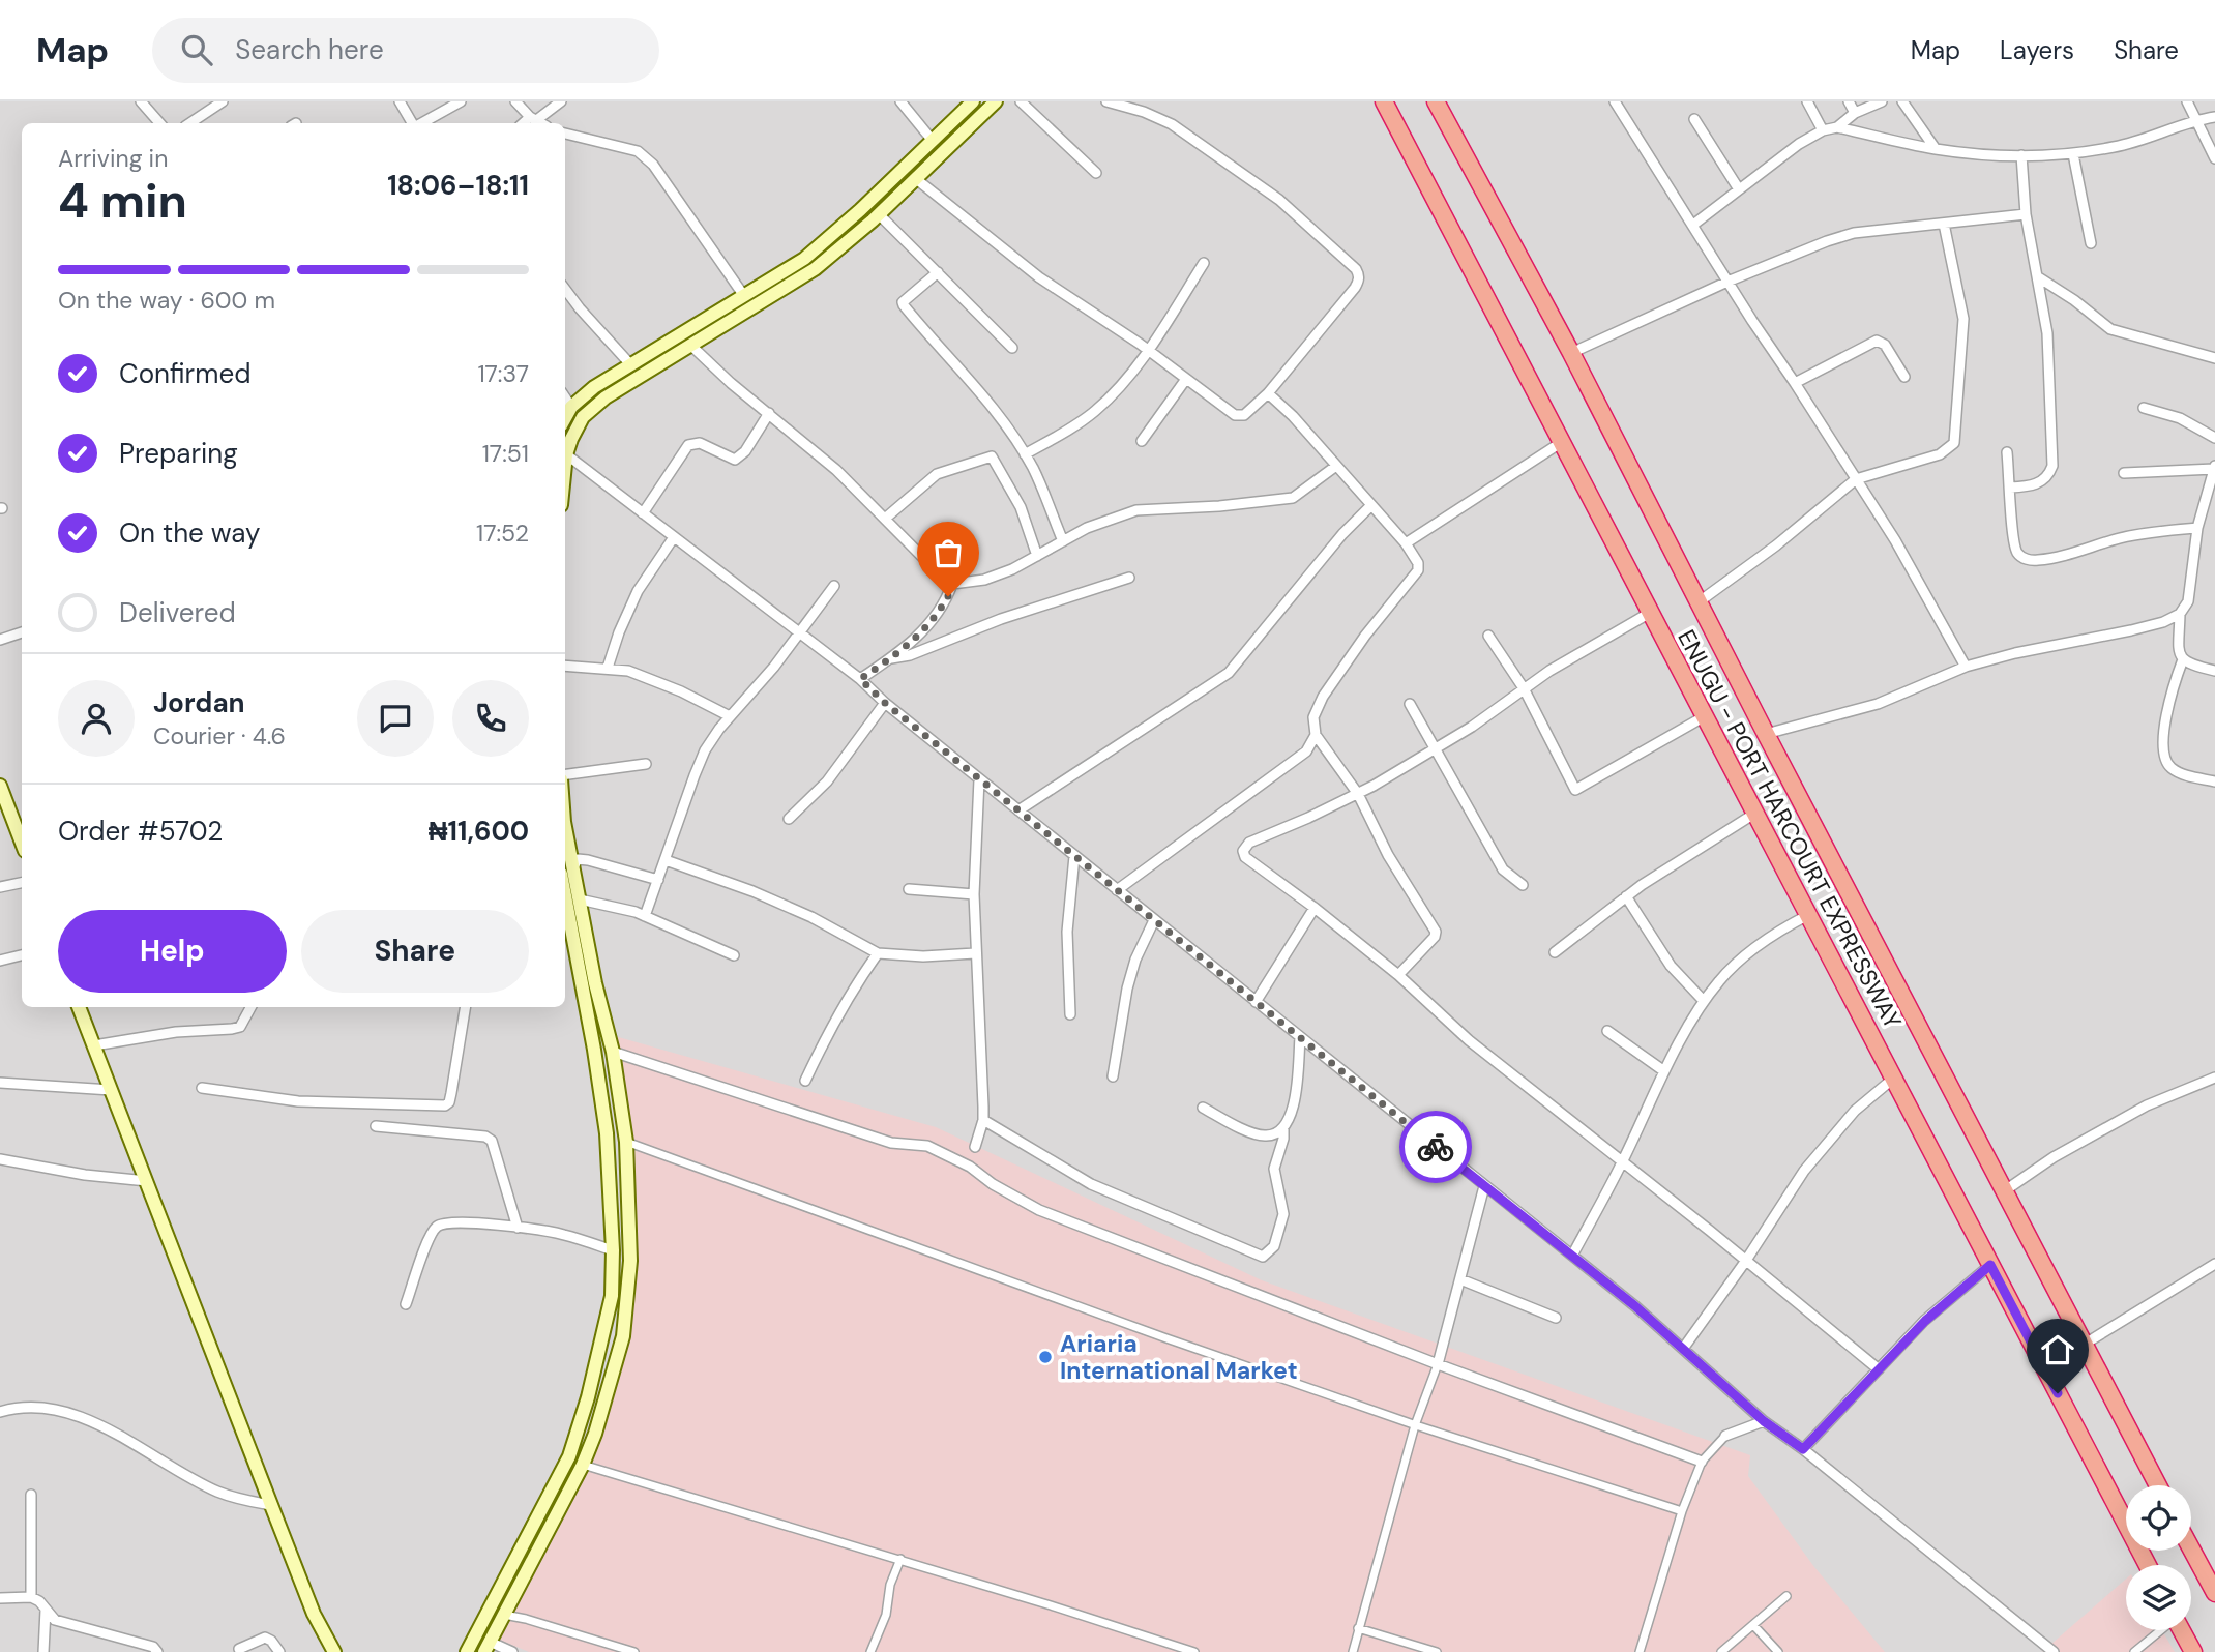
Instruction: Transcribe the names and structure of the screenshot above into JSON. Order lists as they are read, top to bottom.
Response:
{
  "streets": {
    "highway": ["ENUGU - PORT HARCOURT EXPRESSWAY"]
  },
  "places": ["Ariaria International Market"],
  "page": {
    "header": "Map",
    "search": "Search here",
    "nav": ["Map", "Layers", "Share"],
    "heading": ["4 min", "Arriving in", "18:06–18:11"],
    "panel": [
      "Jordan",
      "Courier · 4.6",
      "Order #5702",
      "₦11,600"
    ],
    "bar": "On the way · 600 m",
    "list": [
      ["Confirmed", "17:37"],
      ["Preparing", "17:51"],
      ["On the way", "17:52"],
      "Delivered"
    ],
    "buttons": ["Help", "Share"]
  }
}
